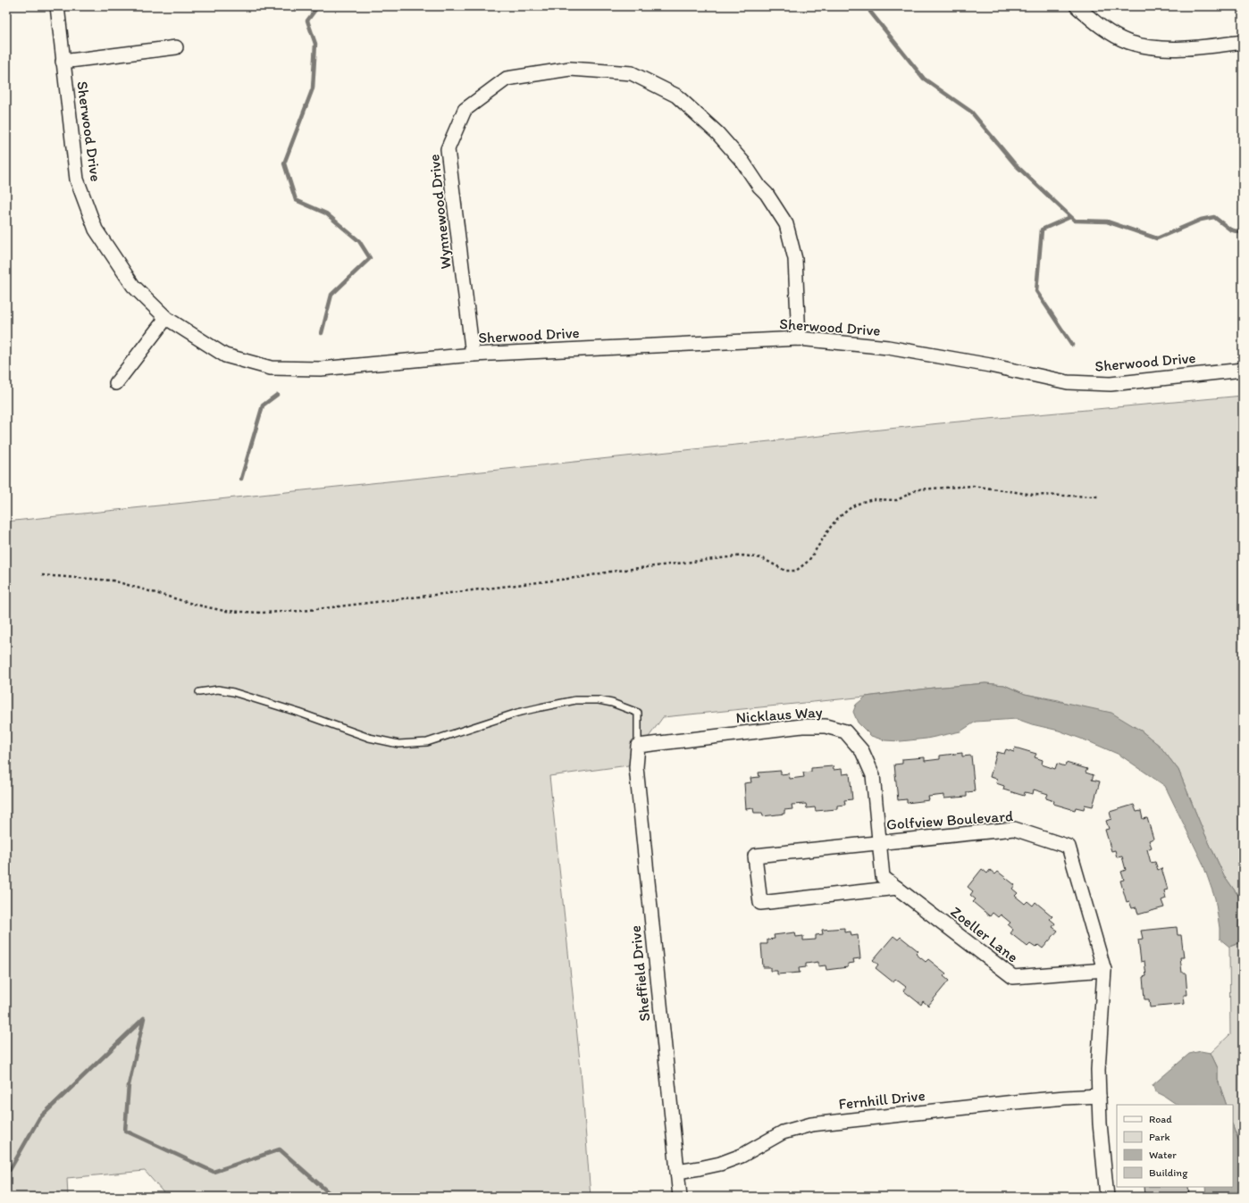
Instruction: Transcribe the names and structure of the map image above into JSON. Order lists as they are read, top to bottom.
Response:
{
  "streets": {
    "street": [
      "Sherwood Drive",
      "Wynnewood Drive",
      "Nicklaus Way",
      "Golfview Boulevard",
      "Zoeller Lane",
      "Sheffield Drive",
      "Fernhill Drive"
    ]
  },
  "crossings": [
    ["Sherwood Drive", "Wynnewood Drive"],
    ["Nicklaus Way", "Golfview Boulevard"],
    ["Nicklaus Way", "Zoeller Lane"],
    ["Nicklaus Way", "Sheffield Drive"],
    ["Golfview Boulevard", "Zoeller Lane"],
    ["Golfview Boulevard", "Fernhill Drive"],
    ["Sheffield Drive", "Fernhill Drive"]
  ],
  "legend": [
    "Road",
    "Park",
    "Water",
    "Building"
  ]
}
